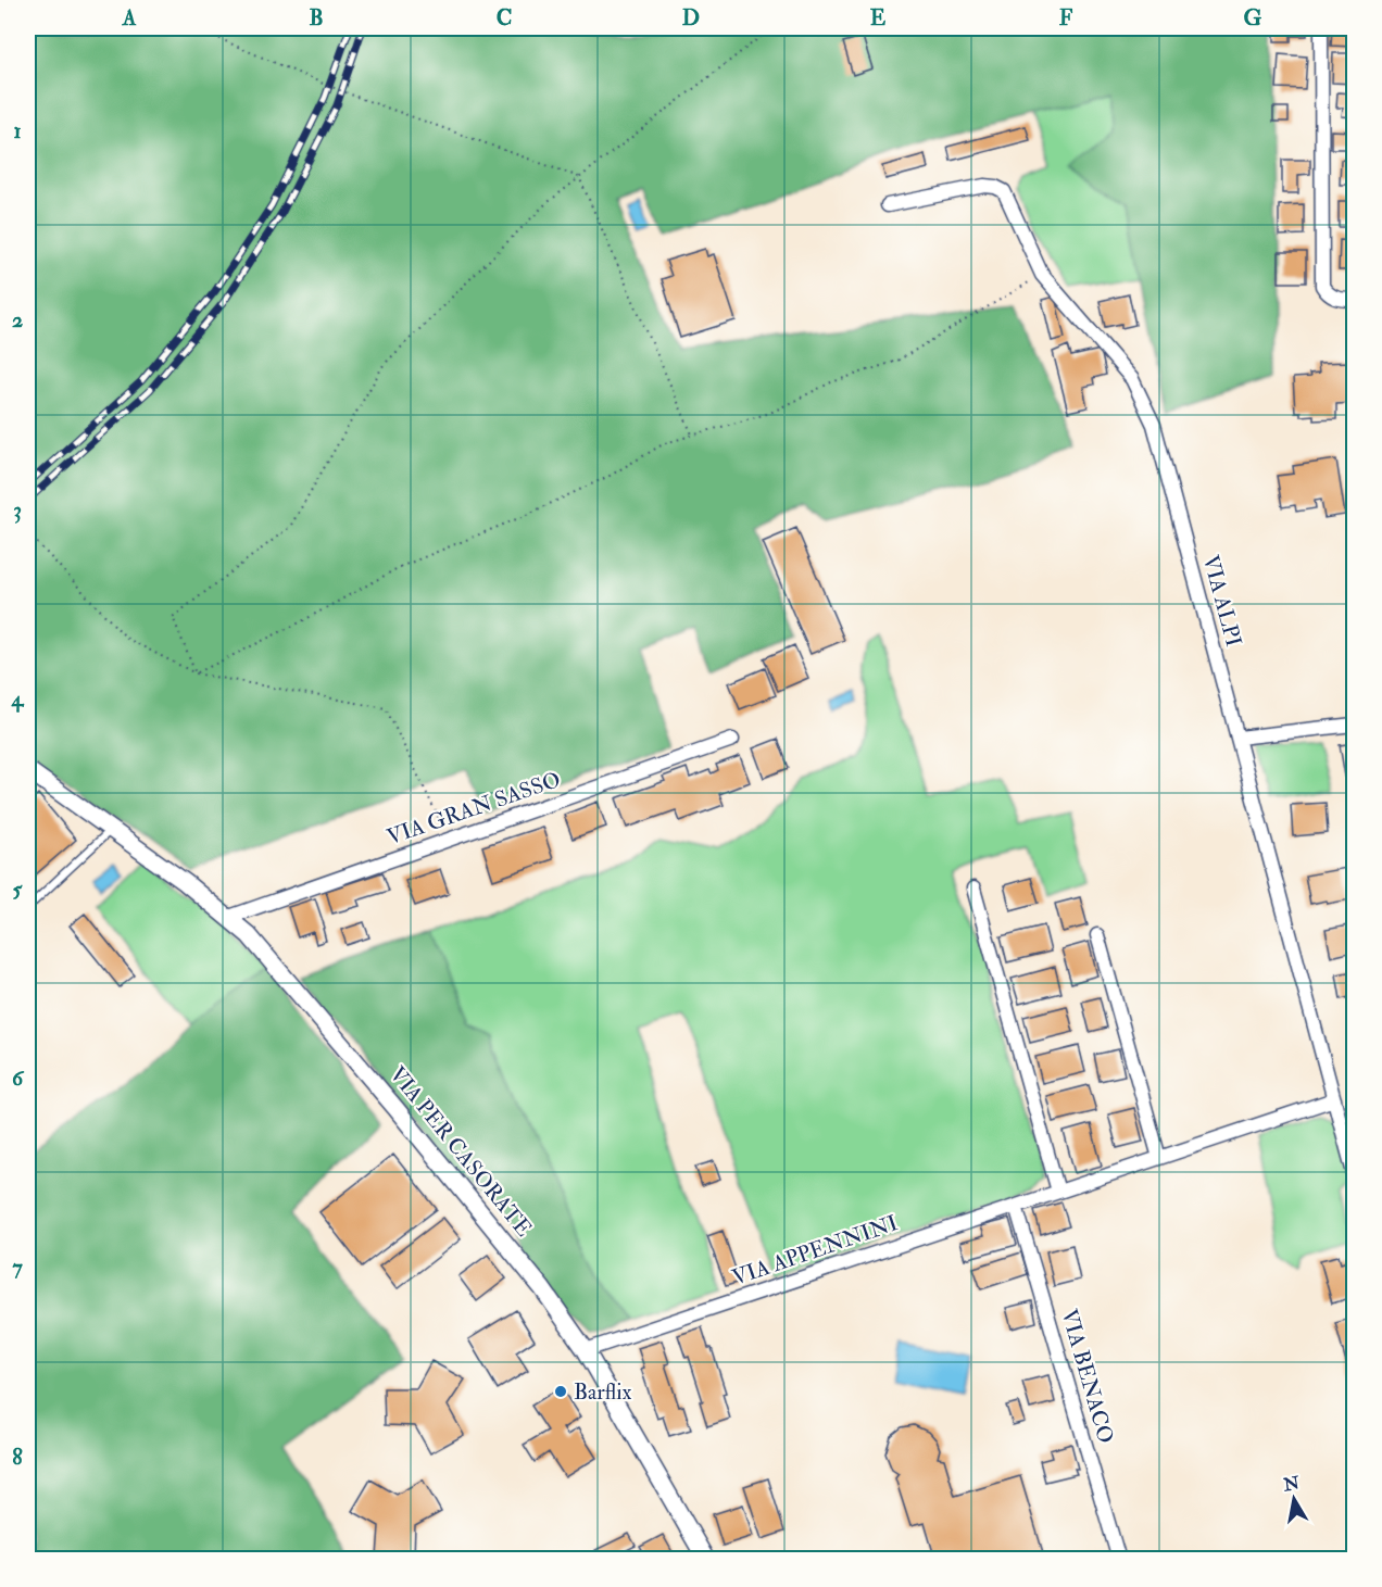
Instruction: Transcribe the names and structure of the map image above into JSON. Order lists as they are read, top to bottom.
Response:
{
  "streets": {
    "street": [
      "VIA ALPI",
      "VIA GRAN SASSO",
      "VIA PER CASORATE",
      "VIA APPENNINI",
      "VIA BENACO"
    ]
  },
  "crossings": [
    ["VIA ALPI", "VIA APPENNINI"],
    ["VIA GRAN SASSO", "VIA PER CASORATE"],
    ["VIA PER CASORATE", "VIA APPENNINI"],
    ["VIA APPENNINI", "VIA BENACO"]
  ],
  "places": ["Barflix"],
  "north": "top",
  "grid": {
    "columns": [
      "A",
      "B",
      "C",
      "D",
      "E",
      "F",
      "G"
    ],
    "rows": [
      "1",
      "2",
      "3",
      "4",
      "5",
      "6",
      "7",
      "8"
    ]
  }
}
